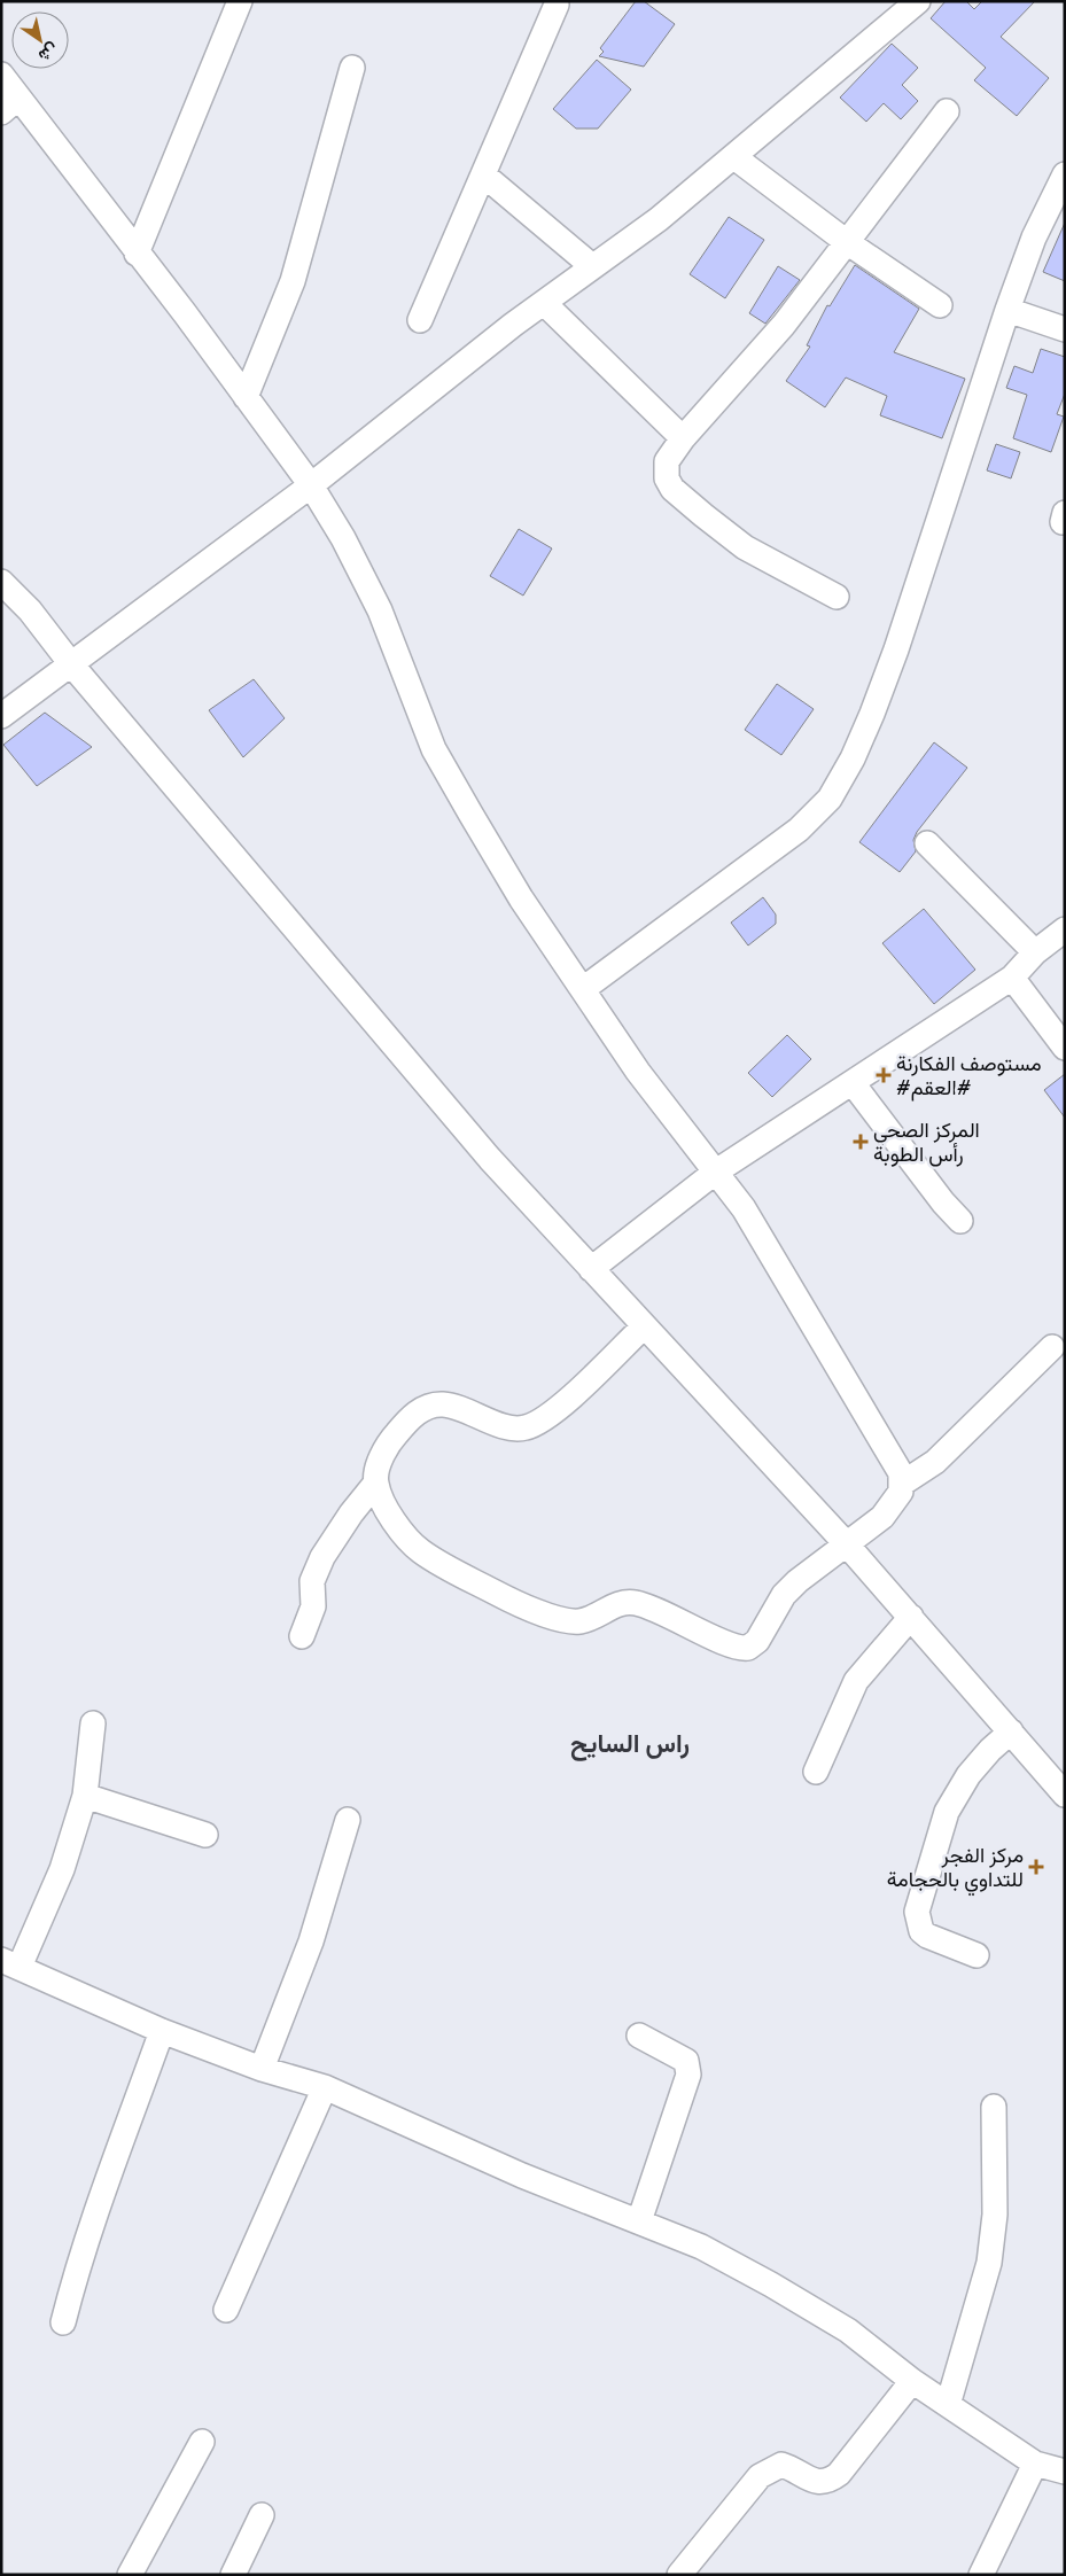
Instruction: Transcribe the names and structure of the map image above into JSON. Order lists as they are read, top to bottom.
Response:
{
  "districts": ["راس السايح"],
  "places": {
    "health": ["مستوصف الفكارنة #العقم#", "المركز الصحي رأس الطوبة", "مركز الفجر للتداوي بالحجامة"]
  },
  "north": "bottom right"
}
